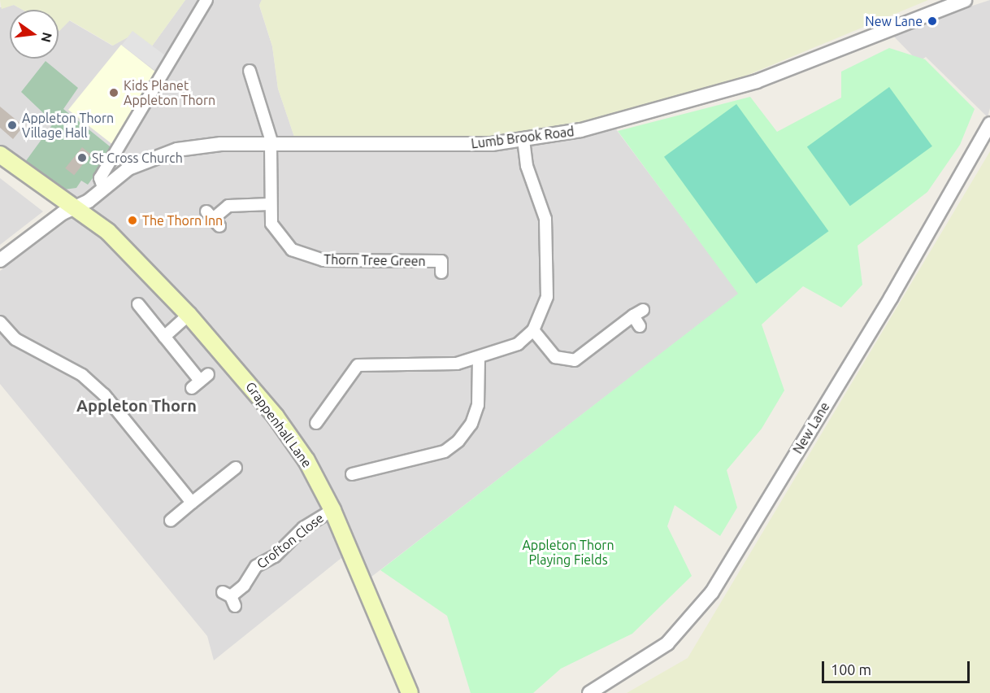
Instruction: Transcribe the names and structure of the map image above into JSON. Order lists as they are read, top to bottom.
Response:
{
  "streets": {
    "main road": ["Grappenhall Lane"],
    "street": [
      "Lumb Brook Road",
      "Thorn Tree Green",
      "New Lane",
      "Crofton Close"
    ]
  },
  "crossings": [
    ["Lumb Brook Road", "Thorn Tree Green"],
    ["Lumb Brook Road", "Grappenhall Lane"],
    ["Grappenhall Lane", "Crofton Close"]
  ],
  "districts": ["Appleton Thorn"],
  "parks": ["Appleton Thorn Playing Fields"],
  "places": [
    "New Lane",
    "Kids Planet Appleton Thorn",
    "Appleton Thorn Village Hall",
    "St Cross Church",
    "The Thorn Inn"
  ],
  "scale_bar": "100 m",
  "north": "right"
}
